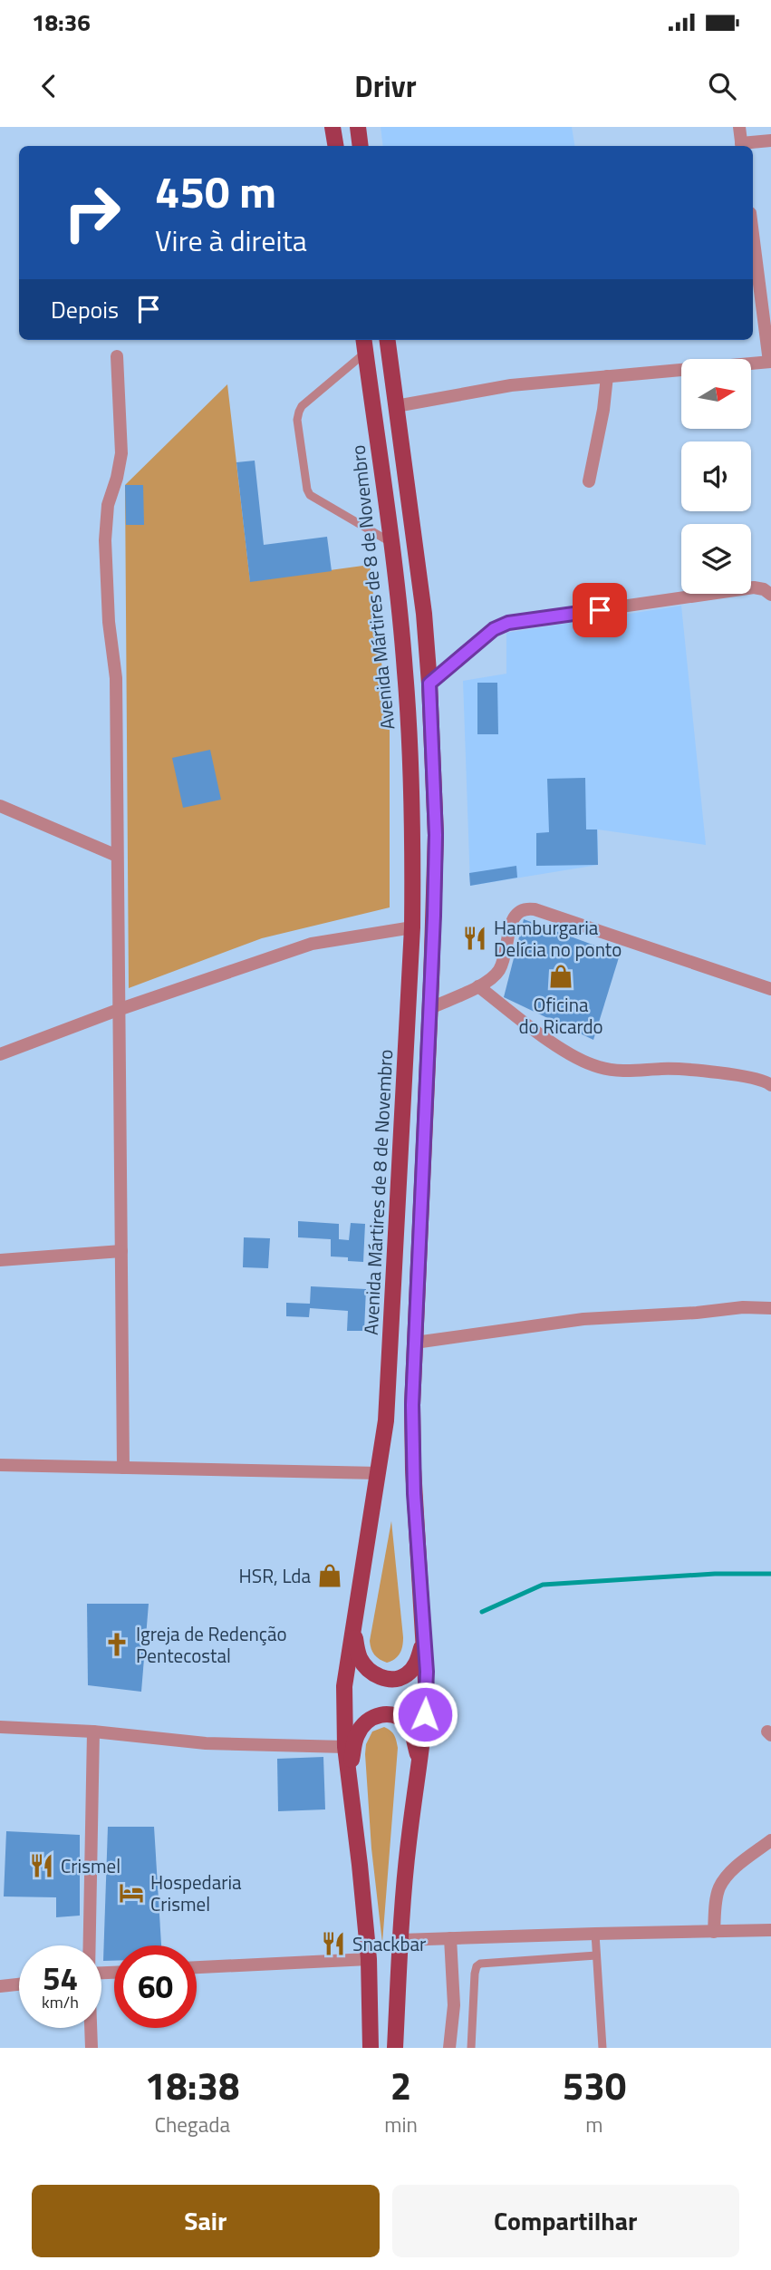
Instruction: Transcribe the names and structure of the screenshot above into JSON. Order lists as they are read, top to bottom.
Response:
{
  "streets": {
    "main road": ["Avenida Mártires de 8 de Novembro"]
  },
  "places": {
    "restaurant": ["Hamburgaria Delícia no ponto", "Crismel", "Snackbar"],
    "shop": ["Oficina do Ricardo", "HSR, Lda"],
    "church": ["Igreja de Redenção Pentecostal"],
    "hotel": ["Hospedaria Crismel"]
  },
  "north": "right",
  "page": {
    "status": "18:36",
    "header": "Drivr",
    "turn": ["450 m", "Vire à direita"],
    "then": "Depois",
    "speed": "54 km/h",
    "limit": "60",
    "eta": [
      "18:38",
      "Chegada",
      "2",
      "min",
      "530",
      "m"
    ],
    "buttons": ["Sair", "Compartilhar"]
  }
}
